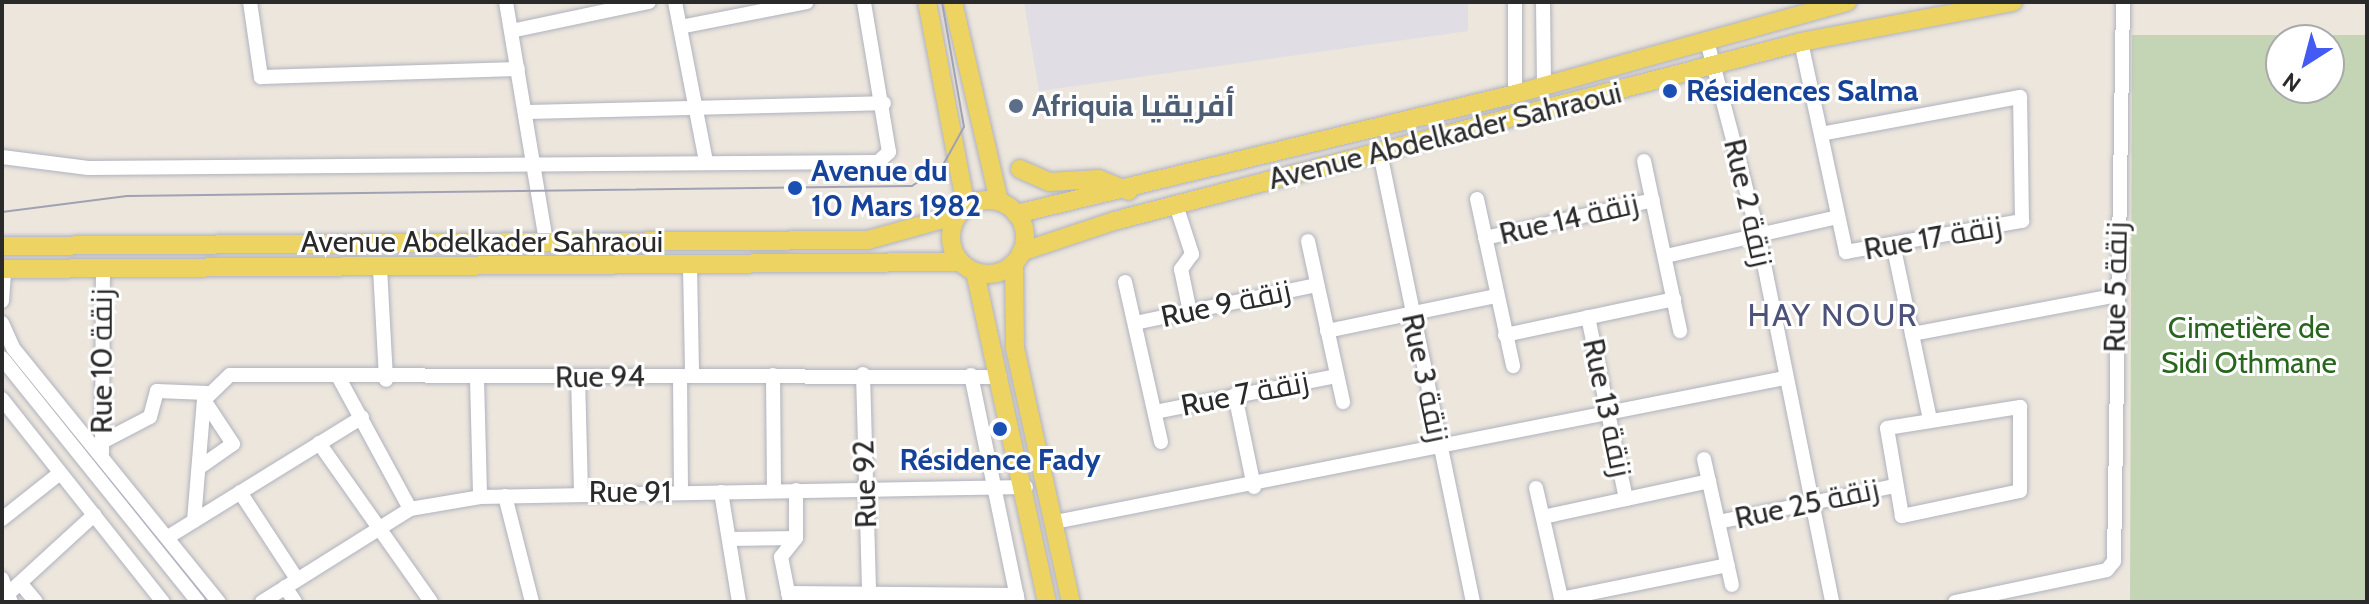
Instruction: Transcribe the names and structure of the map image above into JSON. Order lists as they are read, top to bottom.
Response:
{
  "streets": {
    "main road": ["Avenue Abdelkader Sahraoui"],
    "street": [
      "Rue 2 زنقة",
      "Rue 14 زنقة",
      "Rue 17 زنقة",
      "Rue 5 زنقة",
      "Rue 9 زنقة",
      "Rue 10 زنقة",
      "Rue 94",
      "Rue 3 زنقة",
      "Rue 7 زنقة",
      "Rue 13 زنقة",
      "Rue 92",
      "Rue 91",
      "Rue 25 زنقة"
    ]
  },
  "crossings": [
    ["Avenue Abdelkader Sahraoui", "Rue 2 زنقة"],
    ["Avenue Abdelkader Sahraoui", "Rue 10 زنقة"],
    ["Avenue Abdelkader Sahraoui", "Rue 3 زنقة"],
    ["Rue 2 زنقة", "Rue 25 زنقة"],
    ["Rue 94", "Rue 92"],
    ["Rue 92", "Rue 91"]
  ],
  "districts": ["HAY NOUR"],
  "parks": ["Cimetière de Sidi Othmane"],
  "places": [
    "Résidences Salma",
    "Afriquia أفريقيا",
    "Avenue du 10 Mars 1982",
    "Résidence Fady"
  ],
  "north": "bottom left"
}
